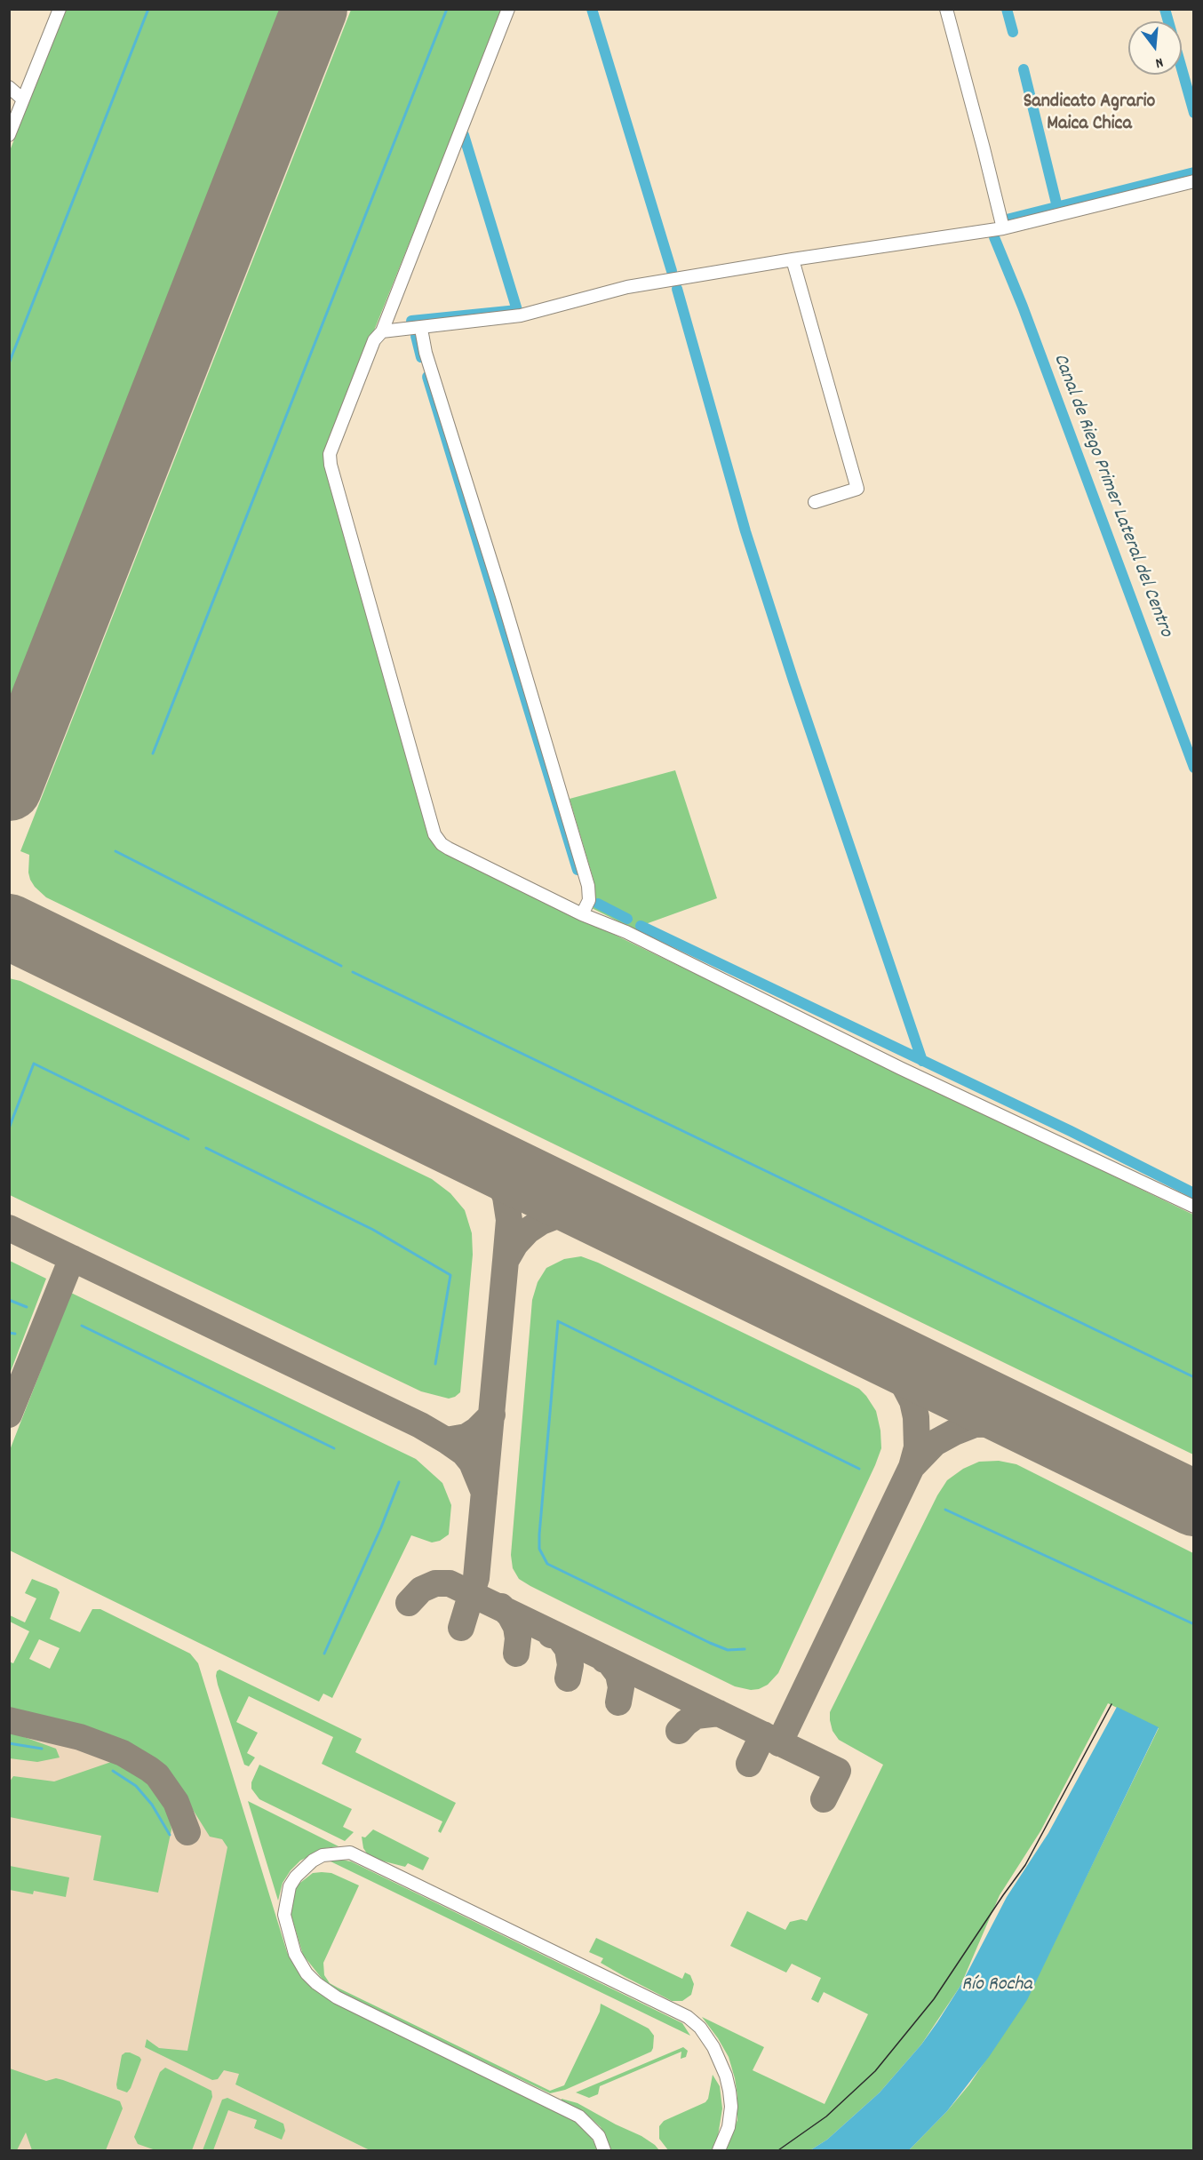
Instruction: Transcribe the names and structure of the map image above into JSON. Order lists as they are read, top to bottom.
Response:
{
  "districts": ["Sandicato Agrario Maica Chica"],
  "water": ["Canal de Riego Primer Lateral del Centro", "Río Rocha"],
  "north": "bottom"
}
